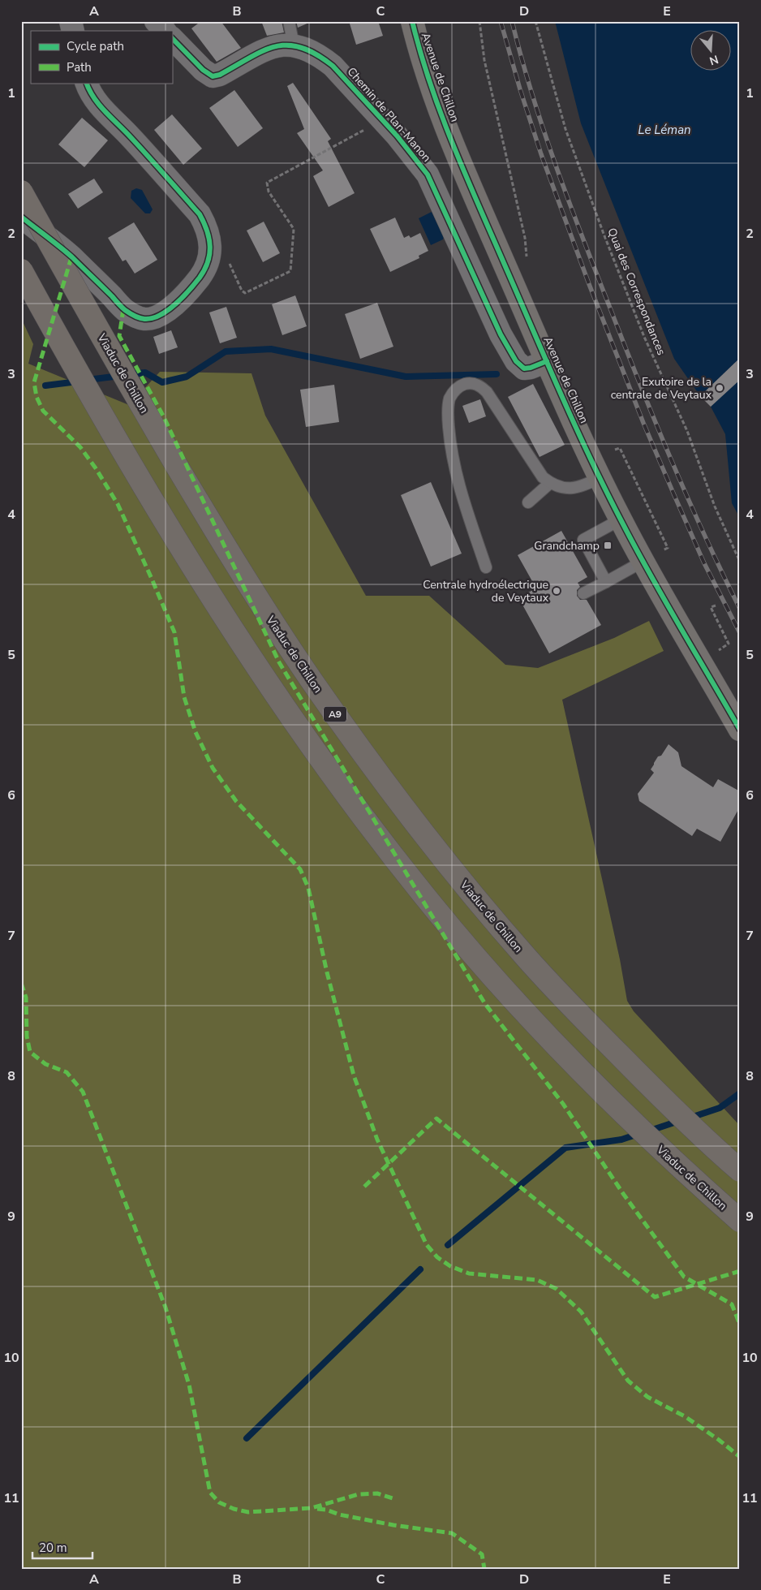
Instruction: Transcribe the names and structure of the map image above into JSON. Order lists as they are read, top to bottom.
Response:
{
  "streets": {
    "highway": ["Viaduc de Chillon", "A9"],
    "main road": ["Avenue de Chillon"],
    "street": ["Chemin de Plan-Manon"],
    "path": ["Quai des Correspondances"]
  },
  "crossings": [
    ["Avenue de Chillon", "Chemin de Plan-Manon"]
  ],
  "water": ["Le Léman"],
  "places": {
    "other": ["Exutoire de la centrale de Veytaux", "Centrale hydroélectrique de Veytaux"],
    "transit": ["Grandchamp"]
  },
  "legend": ["Cycle path", "Path"],
  "scale_bar": "20 m",
  "north": "bottom",
  "grid": {
    "columns": [
      "A",
      "B",
      "C",
      "D",
      "E"
    ],
    "rows": [
      "1",
      "2",
      "3",
      "4",
      "5",
      "6",
      "7",
      "8",
      "9",
      "10",
      "11"
    ]
  }
}
